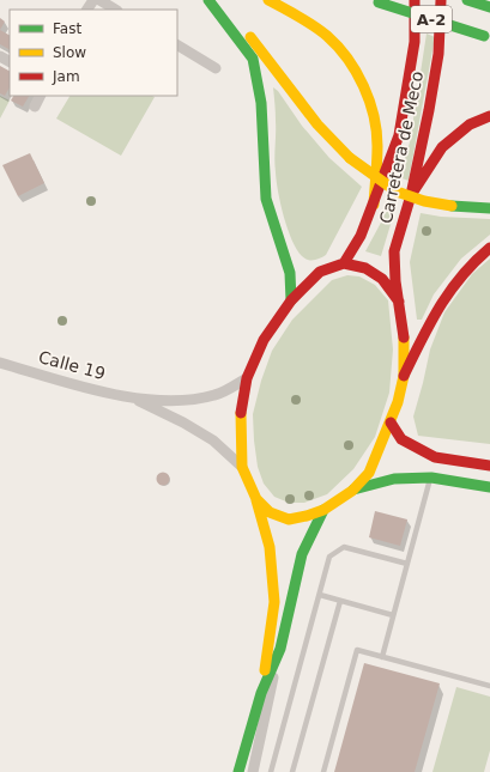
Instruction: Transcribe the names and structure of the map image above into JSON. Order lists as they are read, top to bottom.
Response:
{
  "streets": {
    "main road": ["A-2", "Carretera de Meco"],
    "street": ["Calle 19"]
  },
  "legend": ["Fast", "Slow", "Jam"]
}
